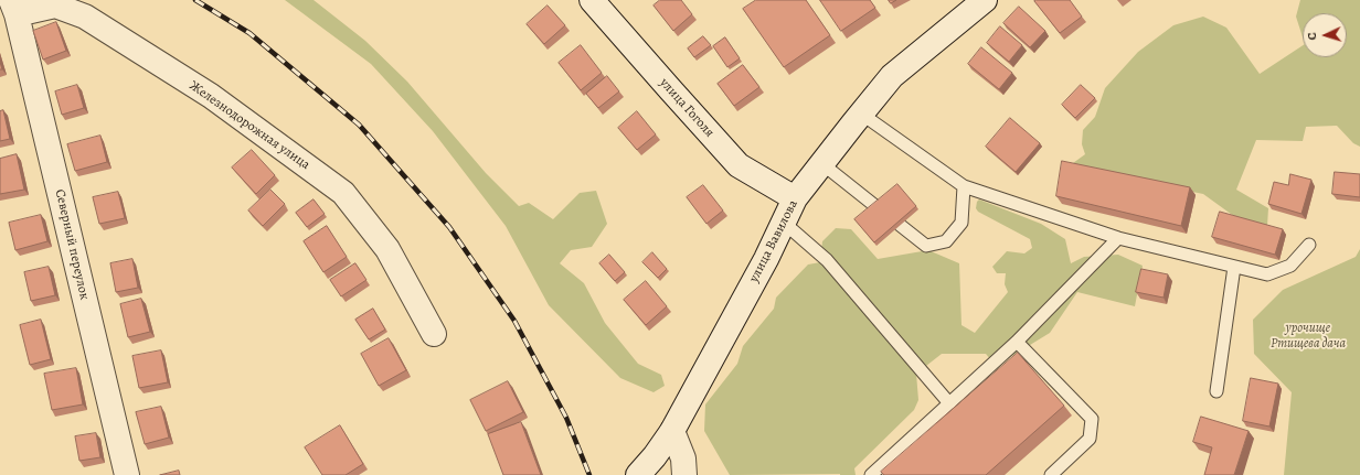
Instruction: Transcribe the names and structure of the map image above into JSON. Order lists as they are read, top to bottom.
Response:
{
  "streets": {
    "street": [
      "улица Гоголя",
      "Железнодорожная улица",
      "улица Вавилова",
      "Северный переулок"
    ]
  },
  "crossings": [
    ["улица Гоголя", "улица Вавилова"],
    ["Железнодорожная улица", "Северный переулок"]
  ],
  "parks": ["урочище Ртищева дача"],
  "north": "left"
}
